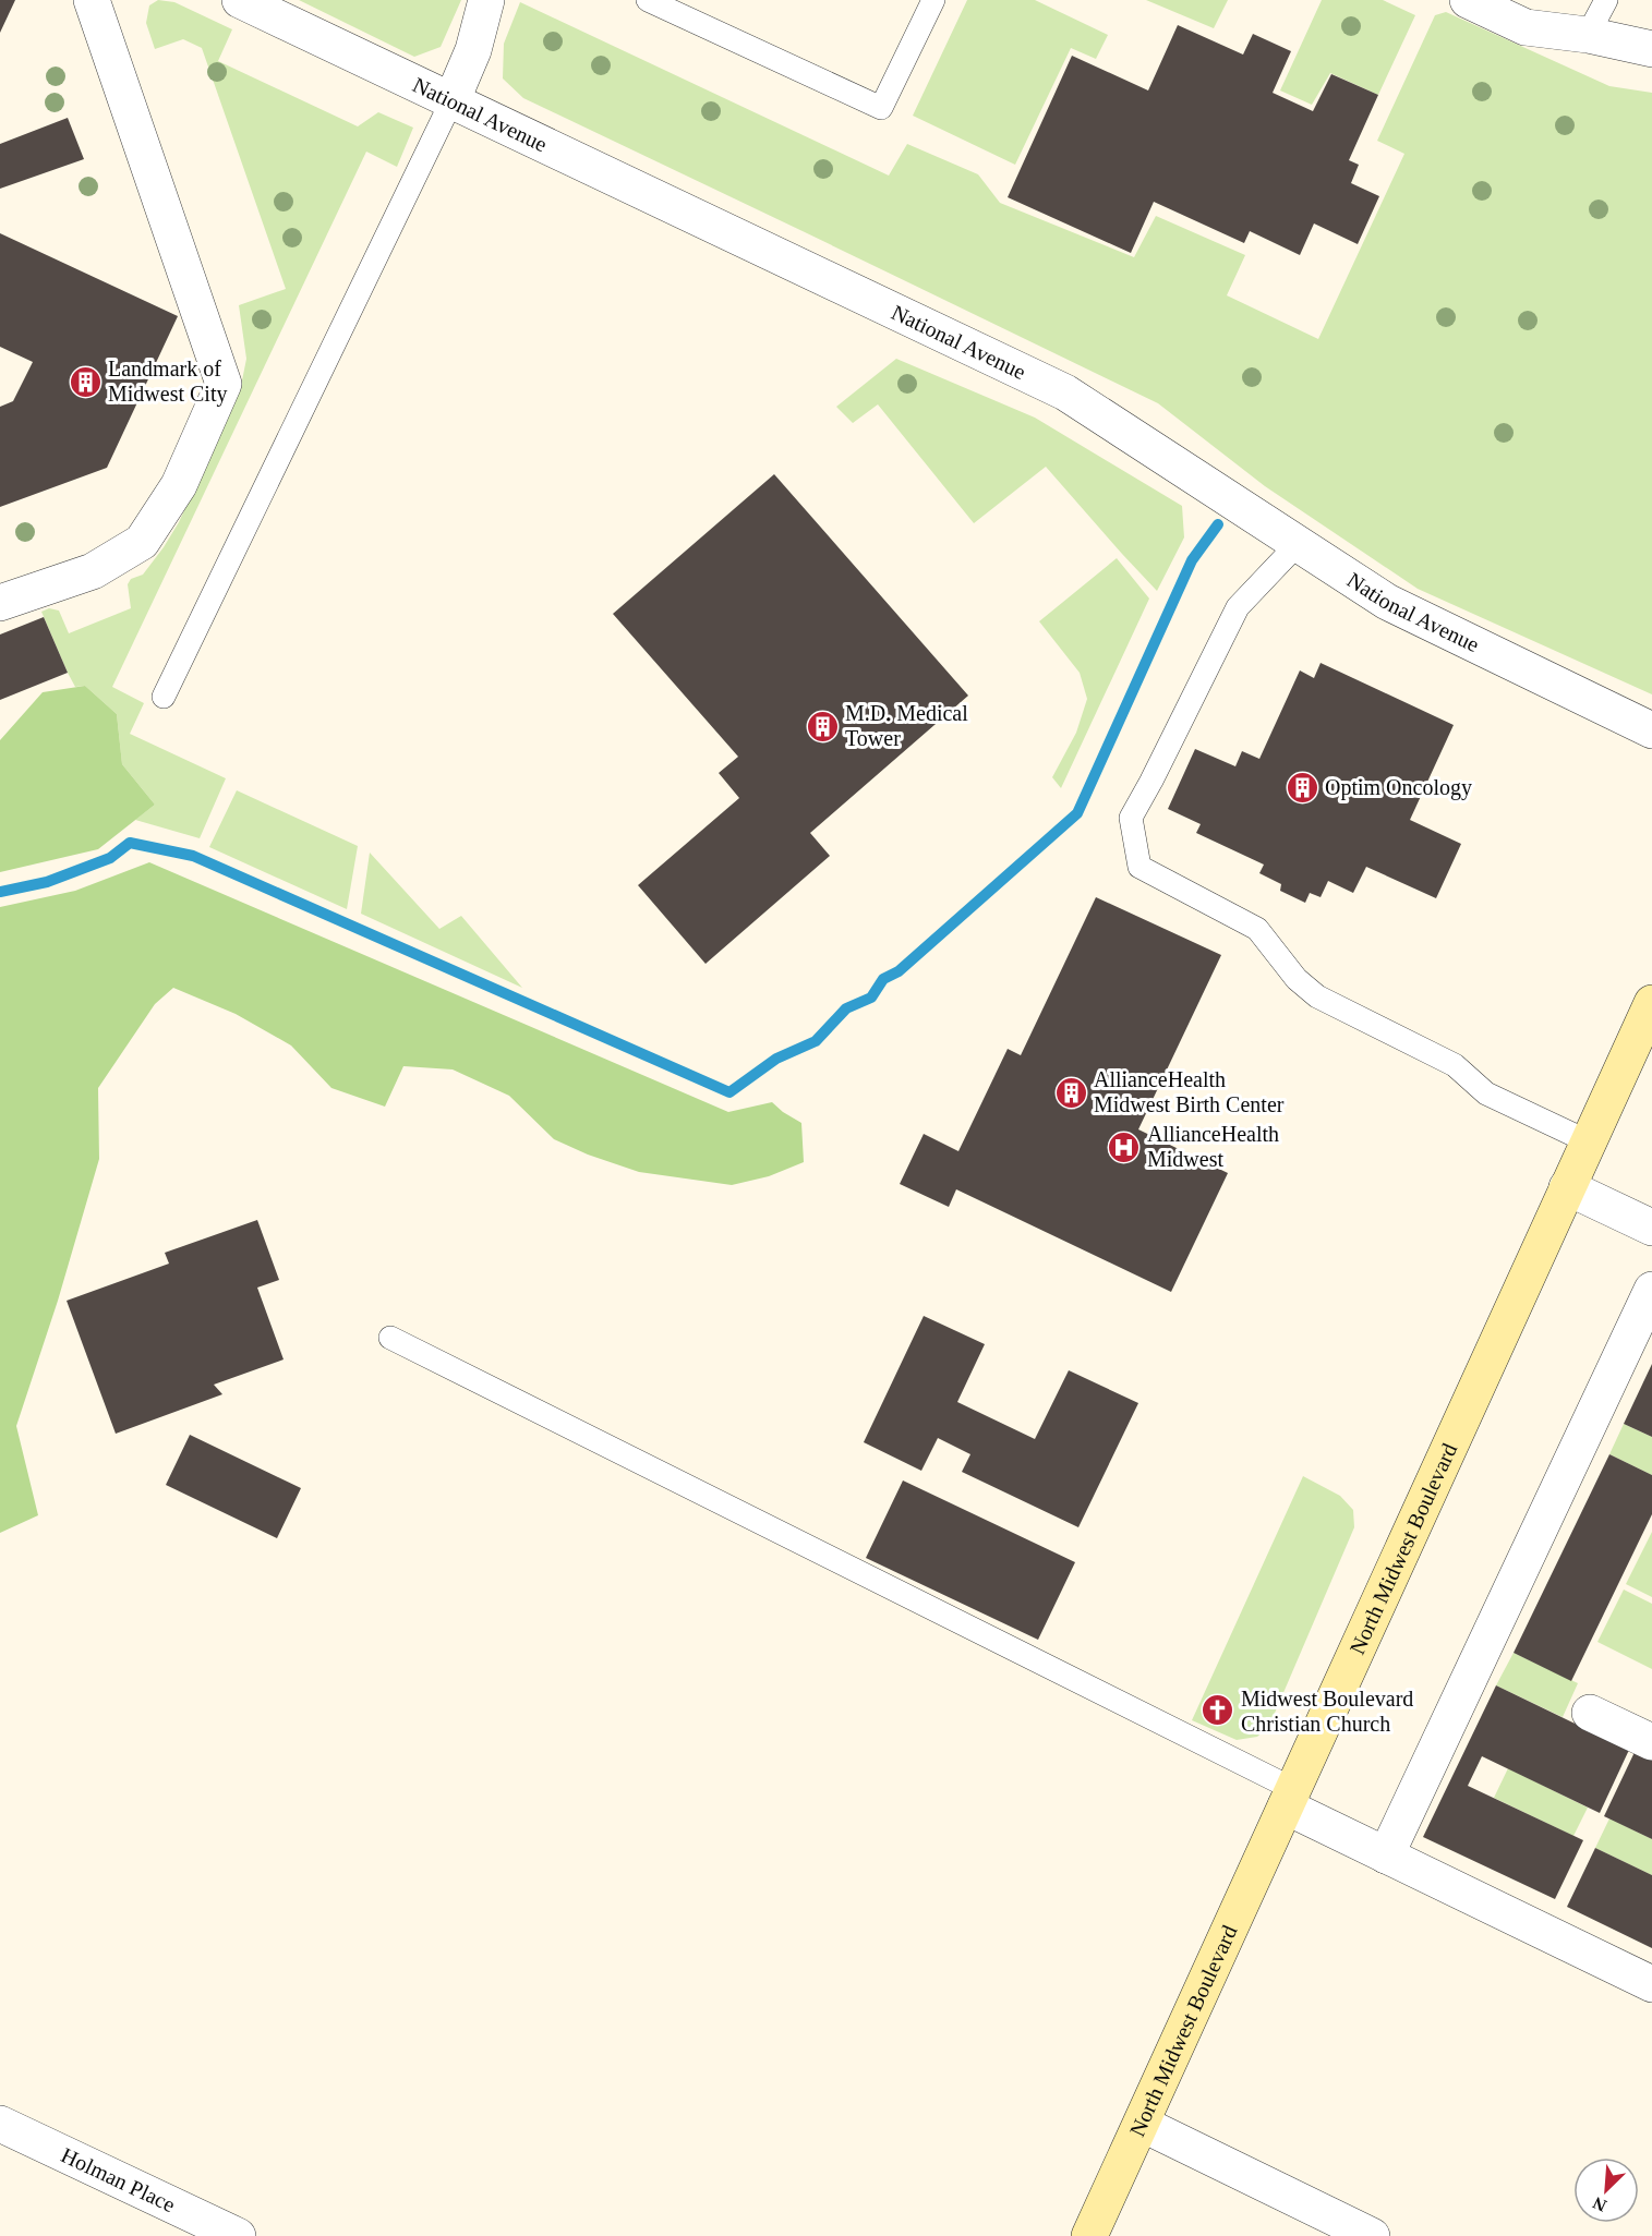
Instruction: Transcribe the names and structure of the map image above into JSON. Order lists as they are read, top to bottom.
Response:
{
  "streets": {
    "main road": ["North Midwest Boulevard"],
    "street": ["National Avenue", "Holman Place"]
  },
  "places": {
    "building": [
      "Landmark of Midwest City",
      "M.D. Medical Tower",
      "Optim Oncology",
      "AllianceHealth Midwest Birth Center"
    ],
    "hospital": ["AllianceHealth Midwest"],
    "church": ["Midwest Boulevard Christian Church"]
  },
  "north": "bottom left"
}
